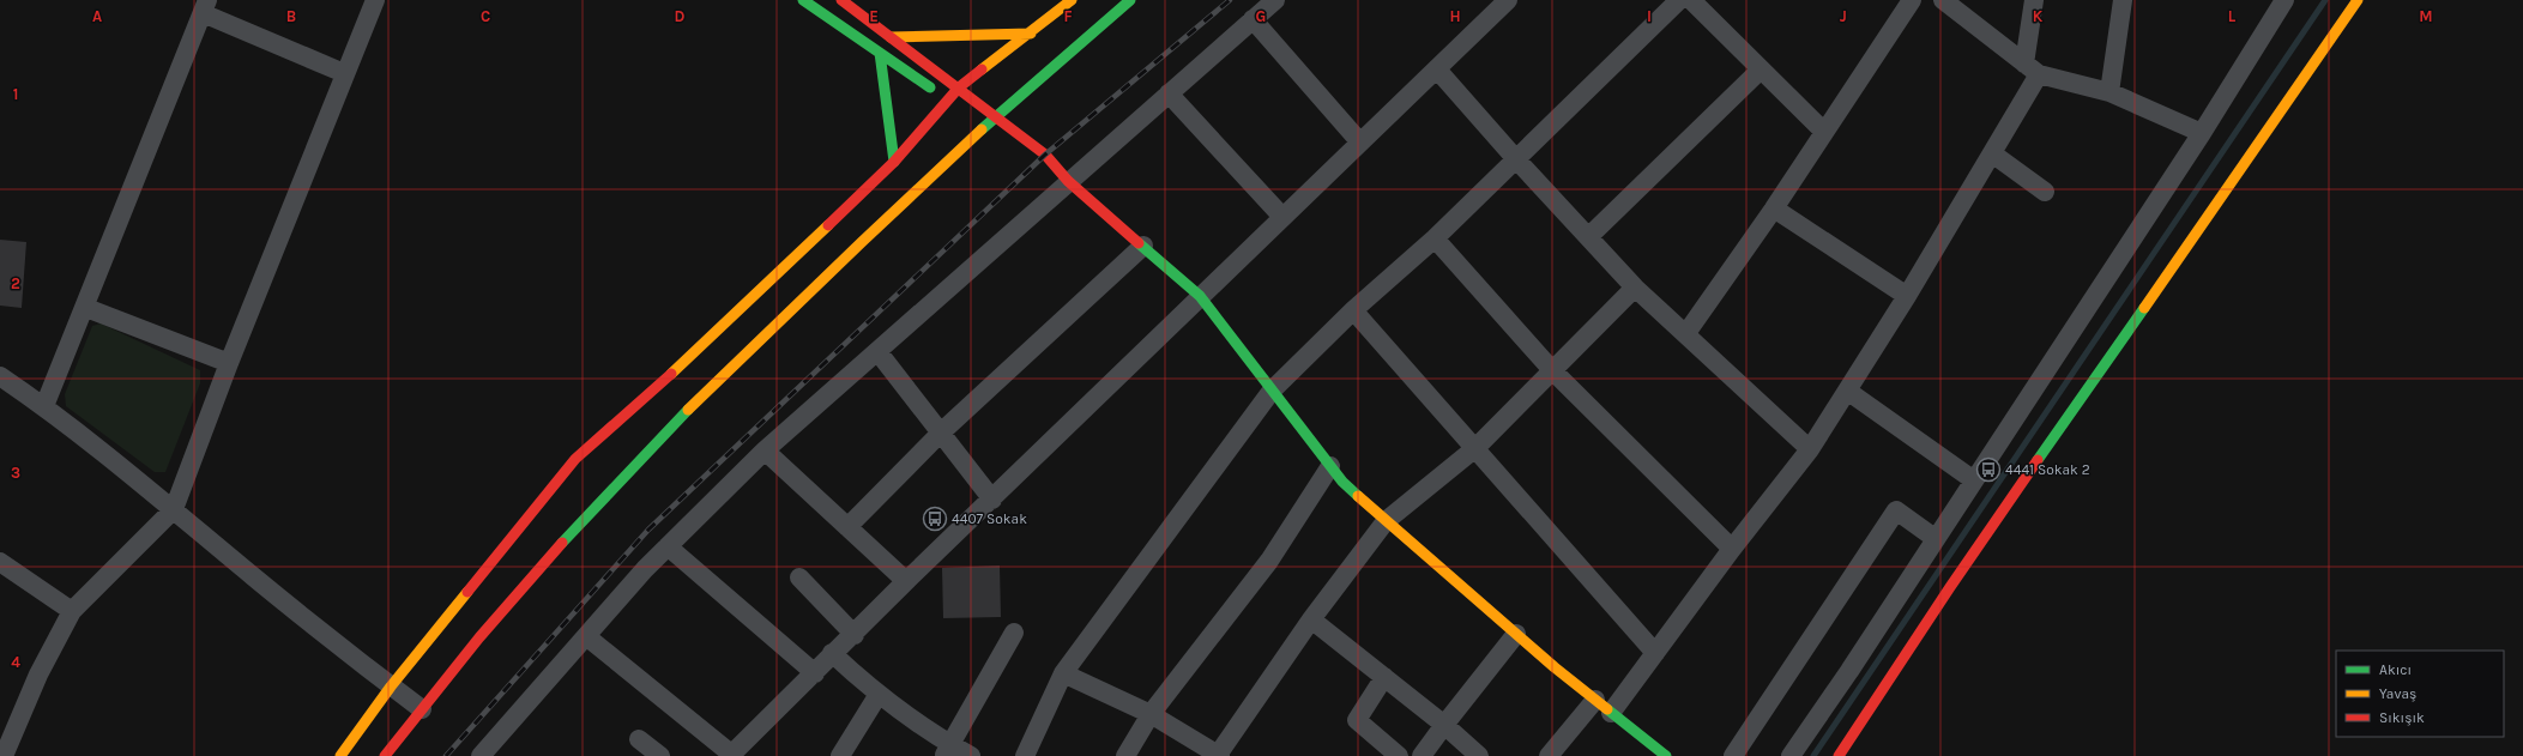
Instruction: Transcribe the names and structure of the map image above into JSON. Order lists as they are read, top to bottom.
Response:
{
  "places": {
    "bus stop": ["4441 Sokak 2", "4407 Sokak"]
  },
  "legend": ["Akıcı", "Yavaş", "Sıkışık"],
  "grid": {
    "columns": [
      "A",
      "B",
      "C",
      "D",
      "E",
      "F",
      "G",
      "H",
      "I",
      "J",
      "K",
      "L",
      "M"
    ],
    "rows": [
      "1",
      "2",
      "3",
      "4"
    ]
  }
}
